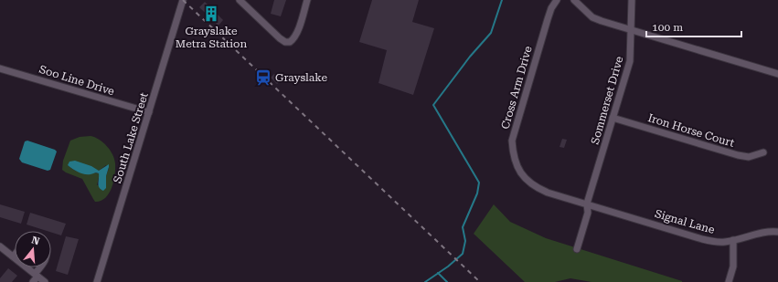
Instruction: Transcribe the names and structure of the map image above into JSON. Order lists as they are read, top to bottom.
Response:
{
  "streets": {
    "street": [
      "Soo Line Drive",
      "Cross Arm Drive",
      "Sommerset Drive",
      "Iron Horse Court",
      "South Lake Street",
      "Signal Lane"
    ]
  },
  "crossings": [
    ["Soo Line Drive", "South Lake Street"],
    ["Cross Arm Drive", "Sommerset Drive"],
    ["Cross Arm Drive", "Signal Lane"],
    ["Sommerset Drive", "Iron Horse Court"],
    ["Sommerset Drive", "Signal Lane"]
  ],
  "places": {
    "building": ["Grayslake Metra Station"],
    "station": ["Grayslake"]
  },
  "scale_bar": "100 m",
  "north": "top"
}
